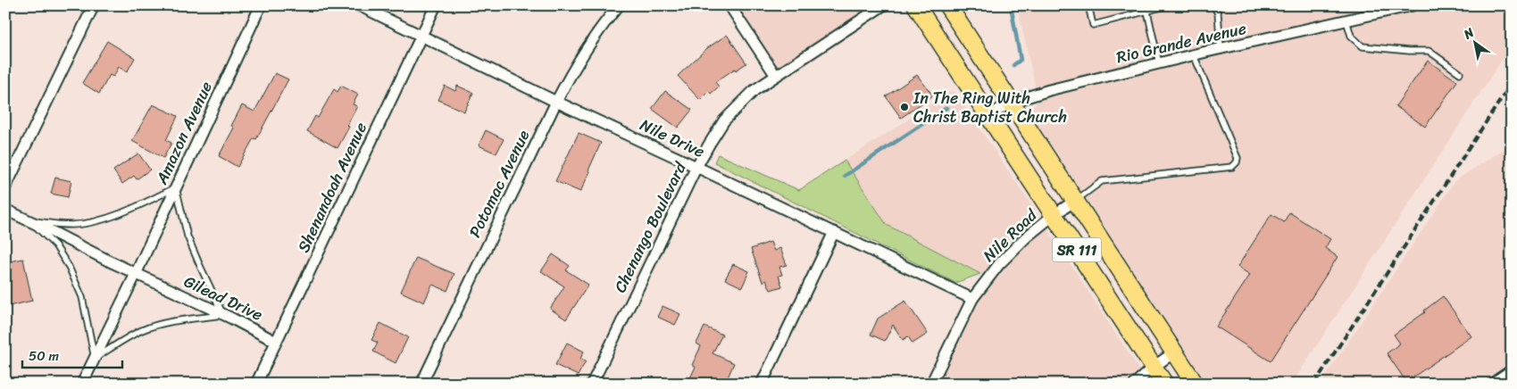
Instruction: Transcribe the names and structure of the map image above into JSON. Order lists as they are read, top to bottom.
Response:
{
  "streets": {
    "main road": ["SR 111"],
    "street": [
      "Rio Grande Avenue",
      "Amazon Avenue",
      "Nile Drive",
      "Potomac Avenue",
      "Shenandoah Avenue",
      "Chenango Boulevard",
      "Nile Road",
      "Gilead Drive"
    ]
  },
  "crossings": [
    ["Rio Grande Avenue", "SR 111"],
    ["Amazon Avenue", "Gilead Drive"],
    ["Nile Drive", "Potomac Avenue"],
    ["Nile Drive", "Shenandoah Avenue"],
    ["Nile Drive", "Chenango Boulevard"],
    ["Nile Drive", "Nile Road"],
    ["Shenandoah Avenue", "Gilead Drive"],
    ["Nile Road", "SR 111"]
  ],
  "places": ["In The Ring With Christ Baptist Church"],
  "scale_bar": "50 m",
  "north": "top left"
}
